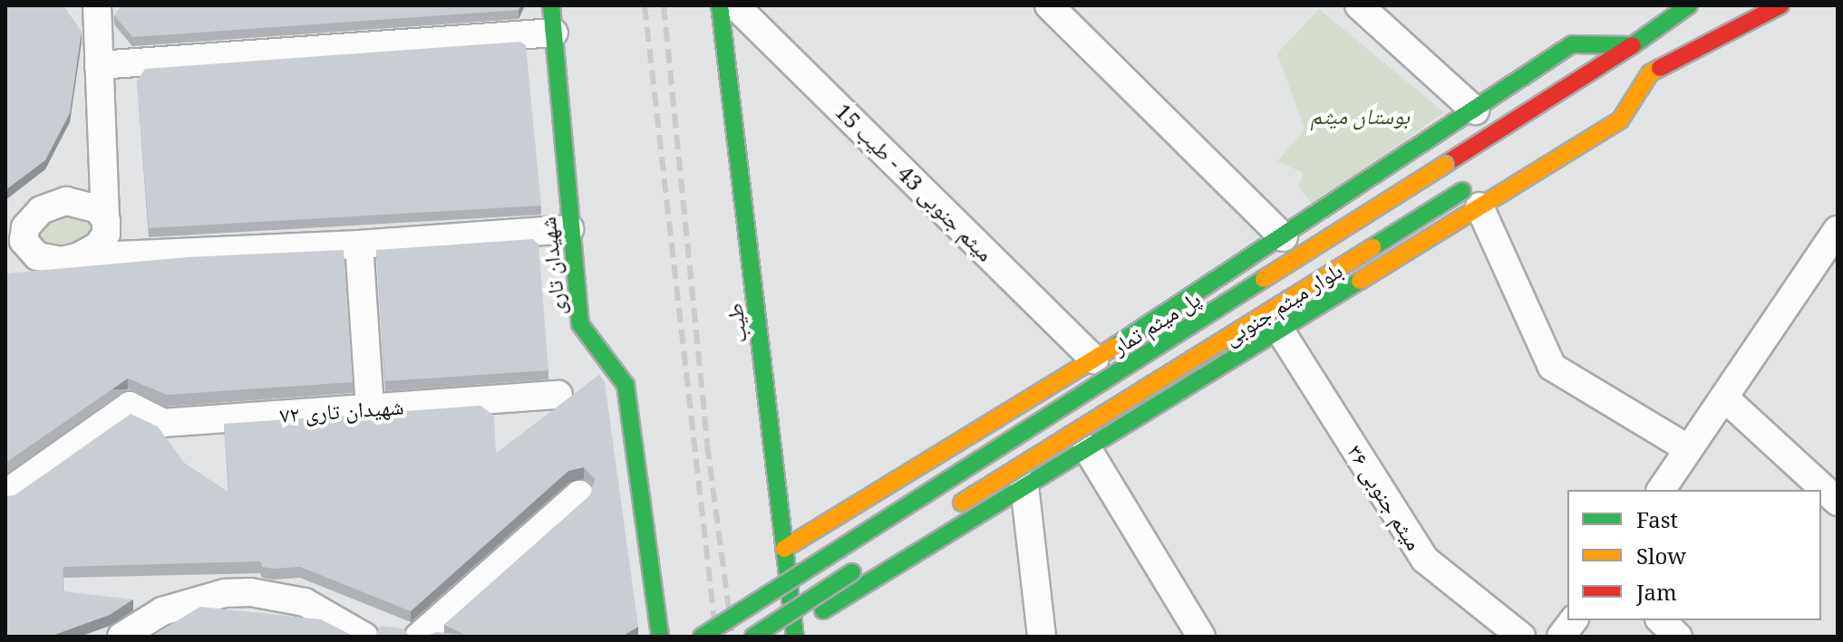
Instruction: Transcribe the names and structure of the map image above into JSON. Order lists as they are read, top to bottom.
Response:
{
  "streets": {
    "main road": [
      "شهیدان تاری",
      "بلوار میثم جنوبی",
      "پل میثم تمار",
      "طیب"
    ],
    "street": ["میثم جنوبی 43 - طیب 15", "شهیدان تاری ۷۲", "میثم جنوبی ۳۶"]
  },
  "crossings": [
    ["بلوار میثم جنوبی", "طیب"],
    ["بلوار میثم جنوبی", "میثم جنوبی ۳۶"]
  ],
  "parks": ["بوستان میثم"],
  "legend": ["Fast", "Slow", "Jam"]
}
